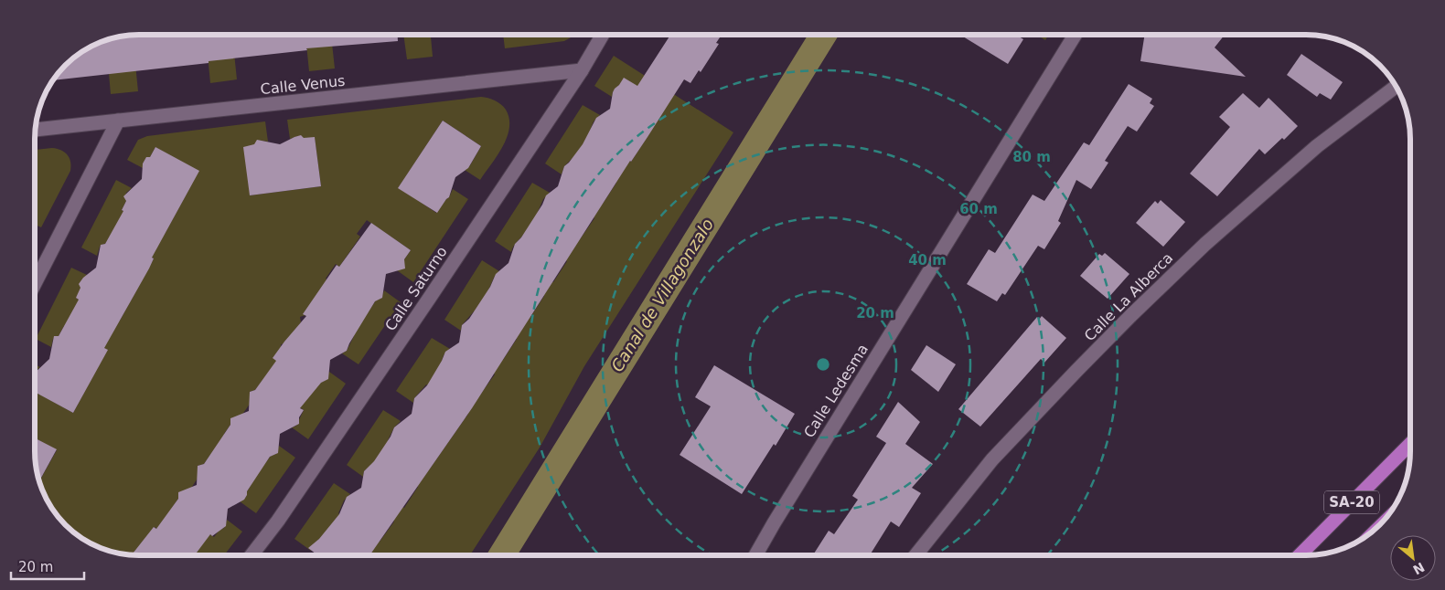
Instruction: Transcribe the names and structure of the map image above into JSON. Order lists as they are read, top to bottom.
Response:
{
  "streets": {
    "highway": ["SA-20"],
    "street": [
      "Calle Venus",
      "Calle Saturno",
      "Calle La Alberca",
      "Calle Ledesma"
    ]
  },
  "crossings": [
    ["Calle Venus", "Calle Saturno"]
  ],
  "water": ["Canal de Villagonzalo"],
  "scale_bar": "20 m",
  "north": "bottom right",
  "rings": [
    "80 m",
    "60 m",
    "40 m",
    "20 m"
  ]
}
